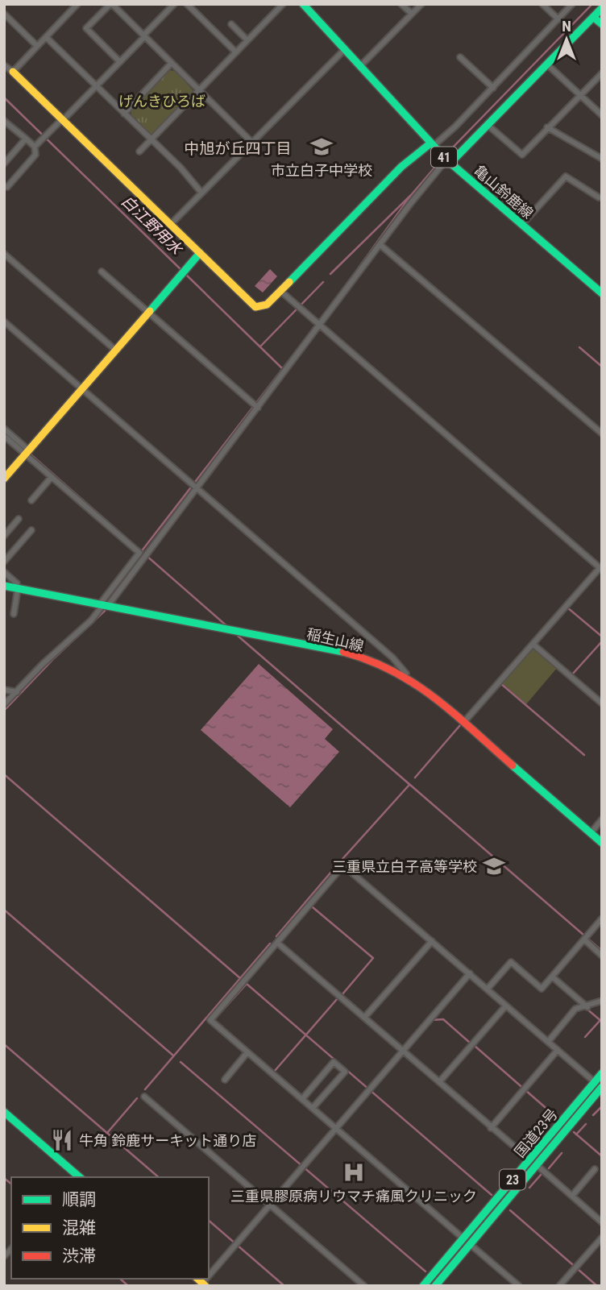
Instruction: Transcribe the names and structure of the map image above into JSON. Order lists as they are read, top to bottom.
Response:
{
  "streets": {
    "main road": [
      "41",
      "亀山鈴鹿線",
      "稲生山線",
      "国道23号",
      "23"
    ]
  },
  "districts": ["中旭が丘四丁目"],
  "water": ["白江野用水"],
  "parks": ["げんきひろば"],
  "places": {
    "school or university": ["市立白子中学校", "三重県立白子高等学校"],
    "restaurant": ["牛角 鈴鹿サーキット通り店"],
    "hospital": ["三重県膠原病リウマチ痛風クリニック"]
  },
  "legend": ["順調", "混雑", "渋滞"],
  "north": "top"
}
